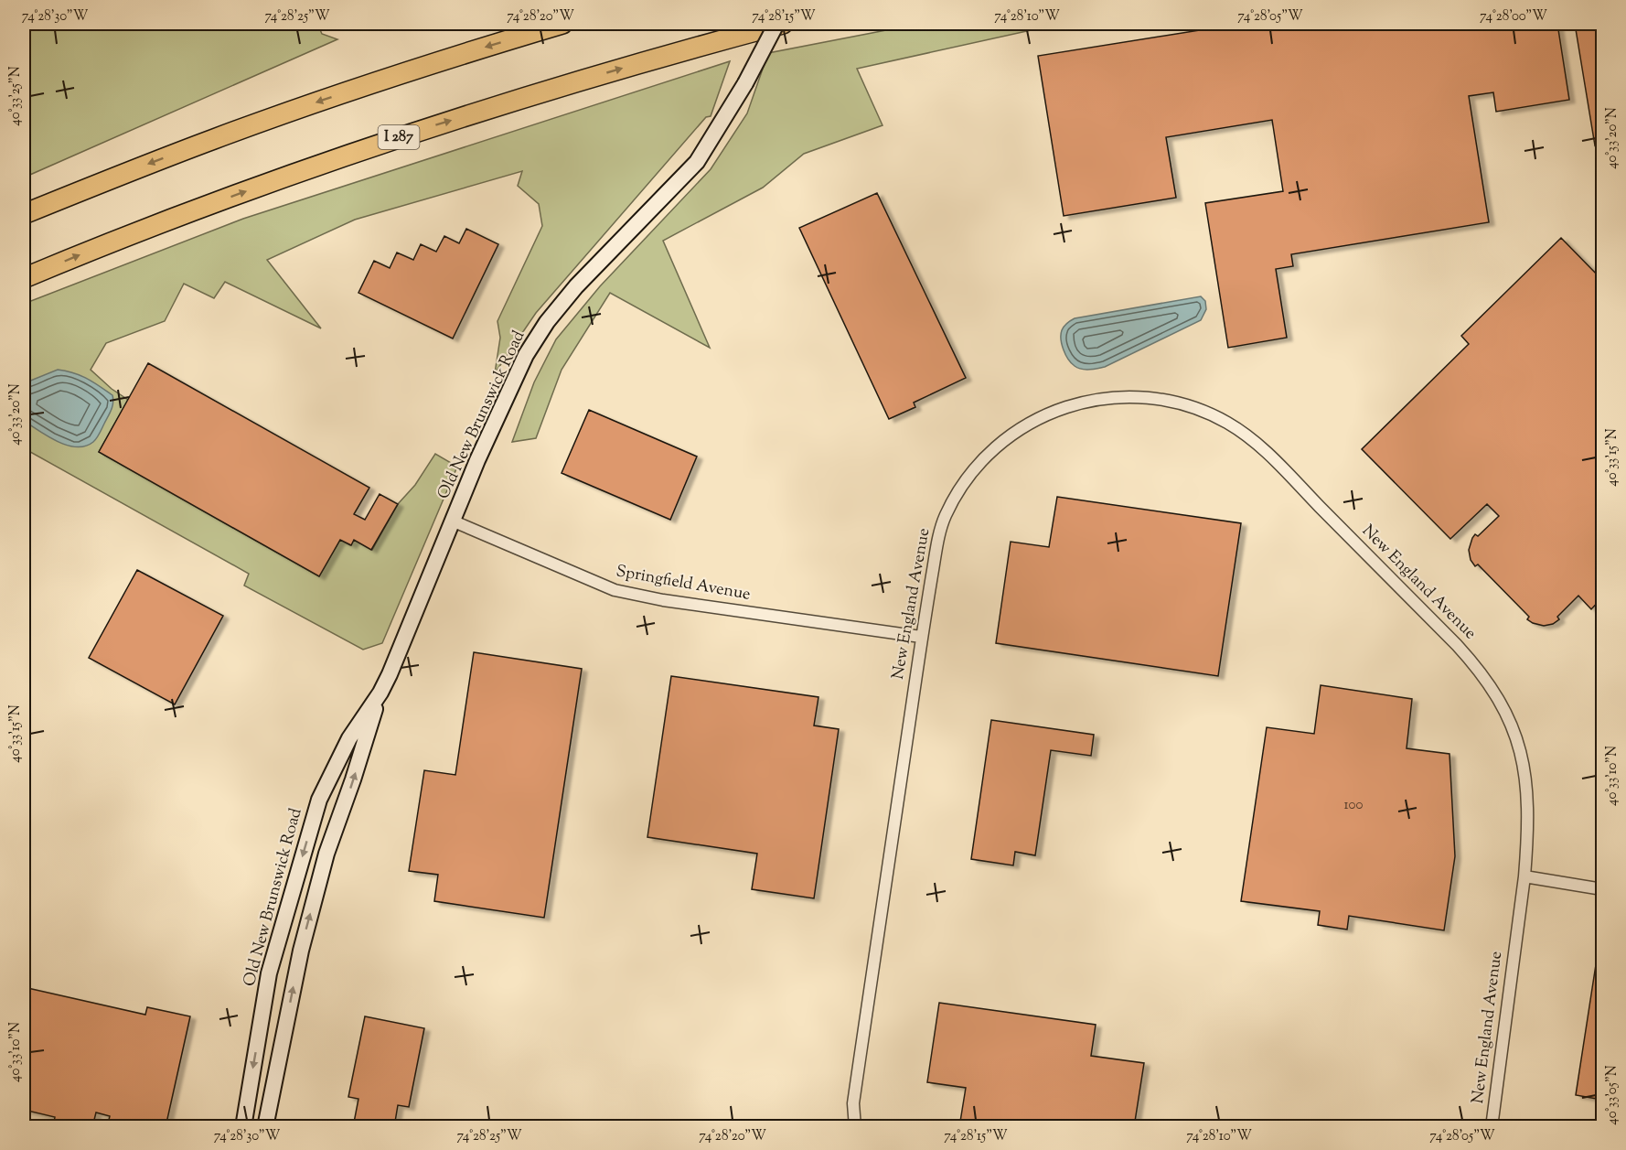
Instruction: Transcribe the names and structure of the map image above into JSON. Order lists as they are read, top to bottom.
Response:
{
  "streets": {
    "highway": ["I 287"],
    "main road": ["Old New Brunswick Road"],
    "street": ["New England Avenue", "Springfield Avenue"]
  },
  "crossings": [
    ["Old New Brunswick Road", "Springfield Avenue"],
    ["New England Avenue", "Springfield Avenue"]
  ],
  "house_numbers": ["100"],
  "coordinates": [
    "74°28'30\"W",
    "74°28'25\"W",
    "74°28'20\"W",
    "74°28'15\"W",
    "74°28'10\"W",
    "74°28'05\"W",
    "74°28'00\"W",
    "40°33'25\"N",
    "40°33'20\"N",
    "40°33'15\"N",
    "40°33'10\"N",
    "40°33'05\"N"
  ]
}
